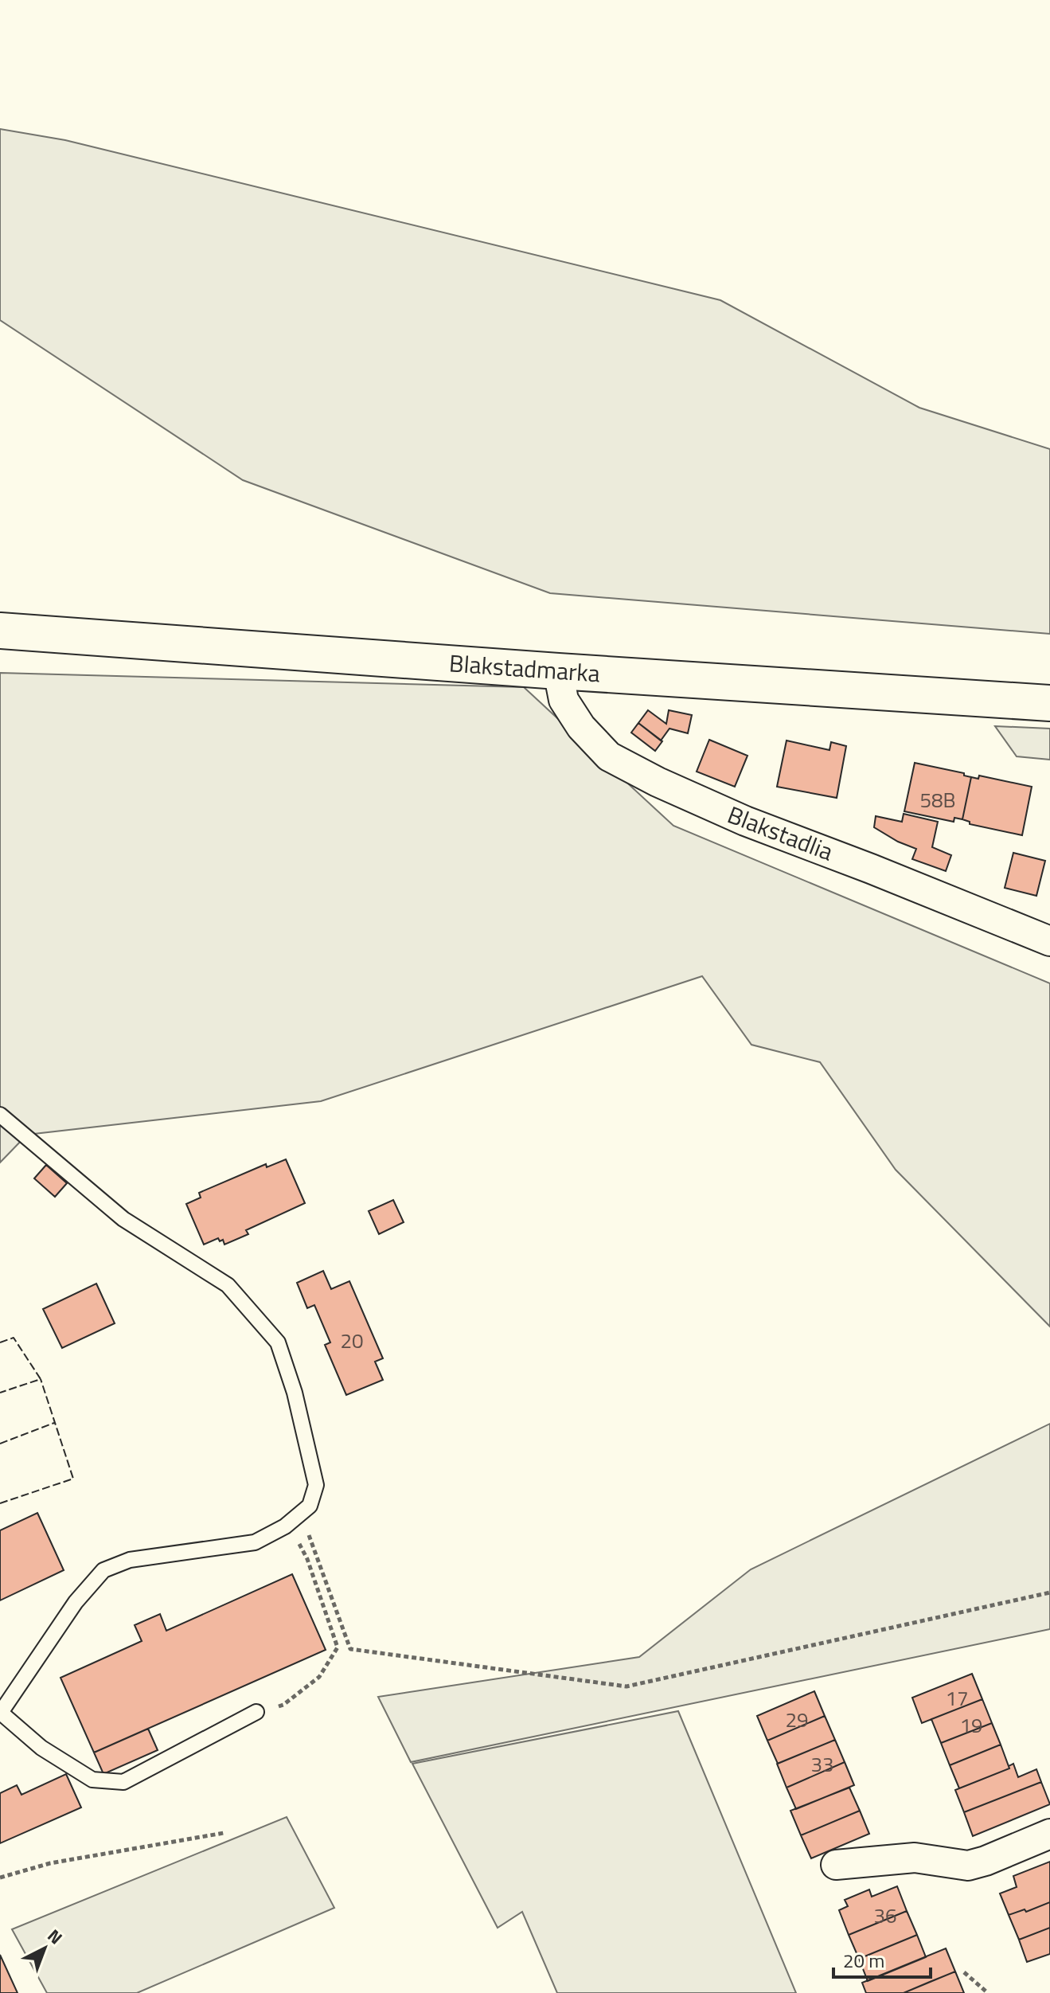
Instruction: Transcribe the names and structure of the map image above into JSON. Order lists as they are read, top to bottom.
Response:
{
  "streets": {
    "main road": ["Blakstadmarka"],
    "street": ["Blakstadlia"]
  },
  "crossings": [
    ["Blakstadmarka", "Blakstadlia"]
  ],
  "house_numbers": [
    "58B",
    "20",
    "17",
    "29",
    "19",
    "33",
    "36"
  ],
  "scale_bar": "20 m",
  "north": "top right"
}
